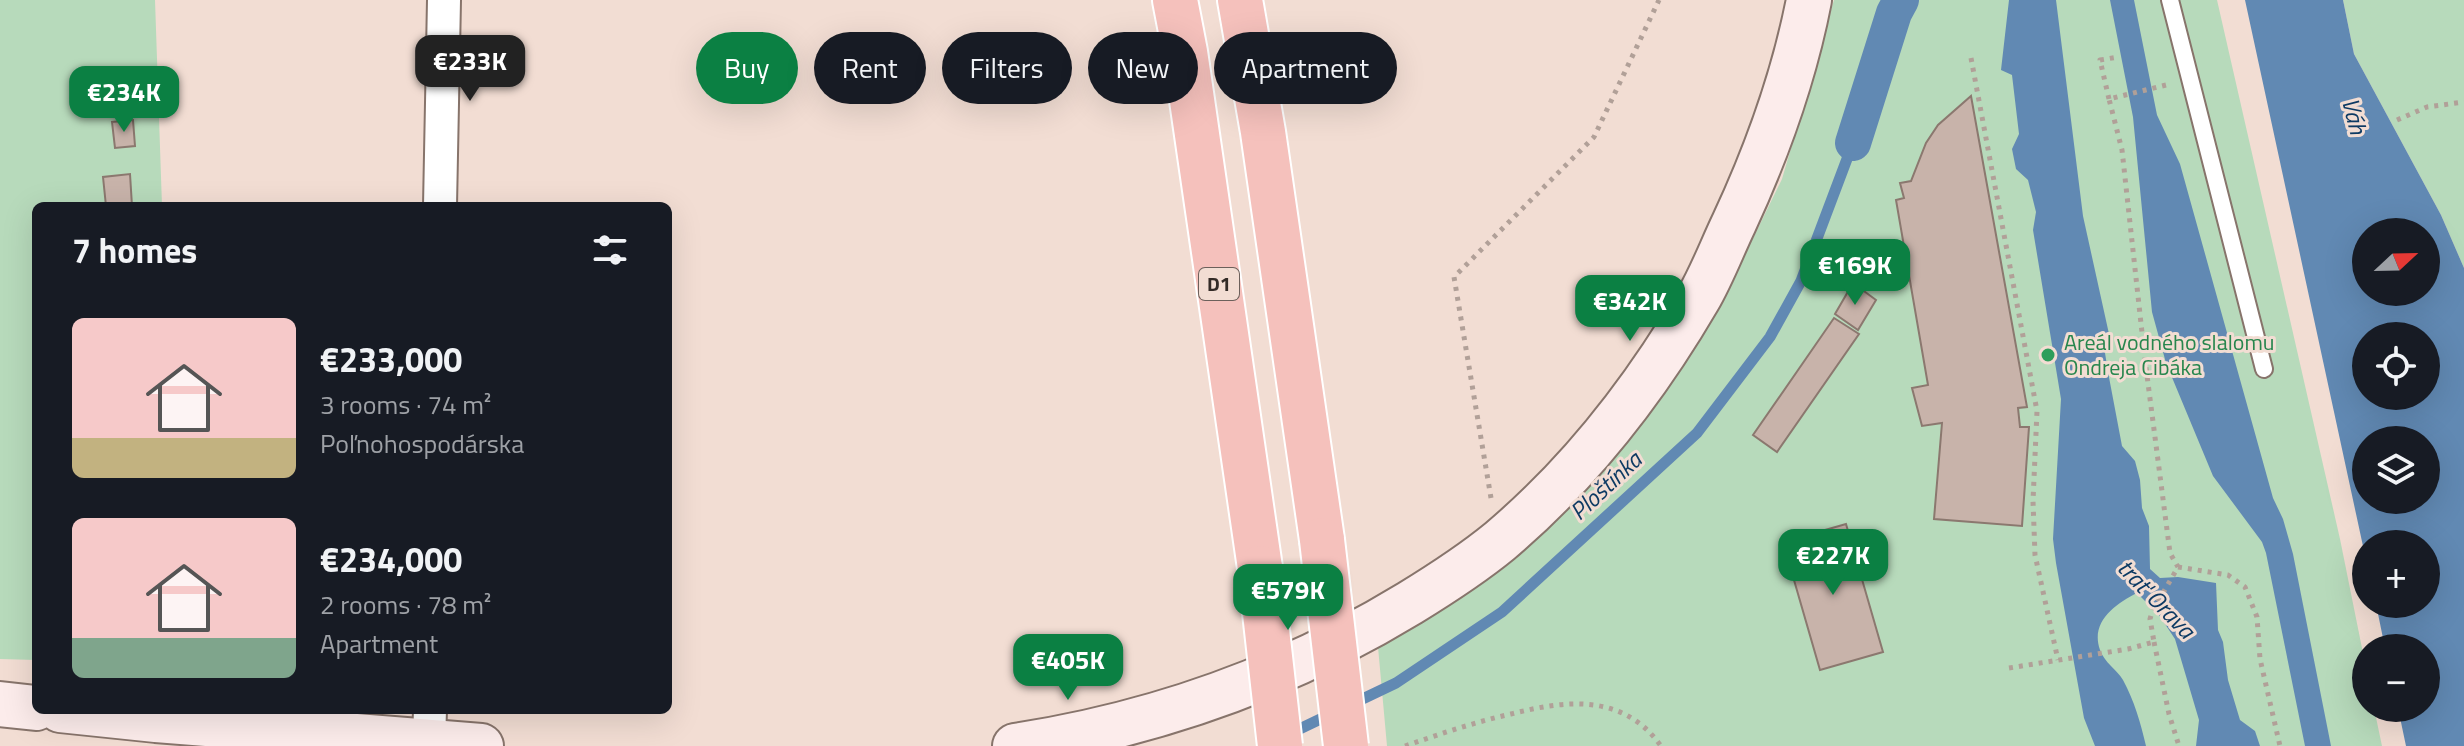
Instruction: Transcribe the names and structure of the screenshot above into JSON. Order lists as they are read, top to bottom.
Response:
{
  "streets": {
    "highway": ["D1"]
  },
  "water": ["Váh", "Ploštínka", "trať Orava"],
  "places": ["Areál vodného slalomu Ondreja Cibáka"],
  "north": "right",
  "page": {
    "chip": [
      "Buy",
      "Rent",
      "Filters",
      "New",
      "Apartment"
    ],
    "price": [
      "€233K",
      "€234K",
      "€169K",
      "€342K",
      "€227K",
      "€579K",
      "€405K"
    ],
    "heading": "7 homes",
    "map_buttons": ["+", "−"],
    "list": [
      {
        "name": "€233,000",
        "note": "3 rooms · 74 m² · Poľnohospodárska"
      },
      {
        "name": "€234,000",
        "note": "2 rooms · 78 m² · Apartment"
      }
    ]
  }
}
